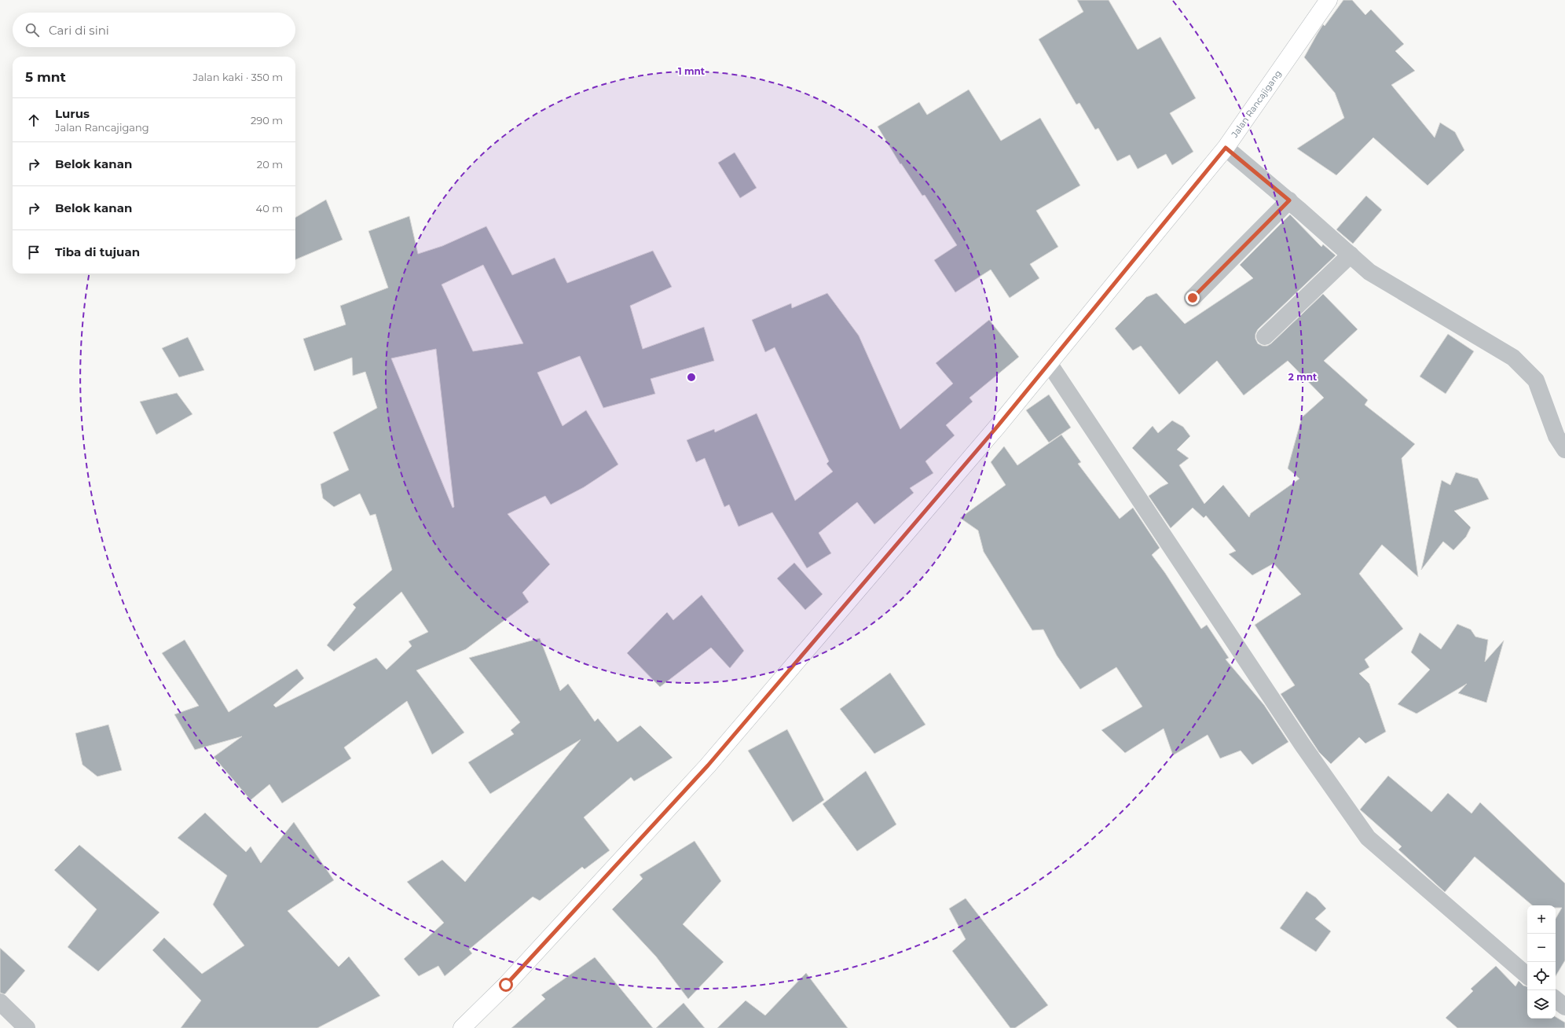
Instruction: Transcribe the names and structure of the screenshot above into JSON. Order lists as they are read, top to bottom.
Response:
{
  "streets": {
    "main road": ["Jalan Rancajigang"]
  },
  "page": {
    "search": "Cari di sini",
    "heading": ["5 mnt", "Jalan kaki · 350 m"],
    "list": [
      ["Lurus", "Jalan Rancajigang", "290 m"],
      ["Belok kanan", "20 m"],
      ["Belok kanan", "40 m"],
      "Tiba di tujuan"
    ],
    "map_buttons": ["+", "−"]
  },
  "rings": ["1 mnt", "2 mnt"]
}
